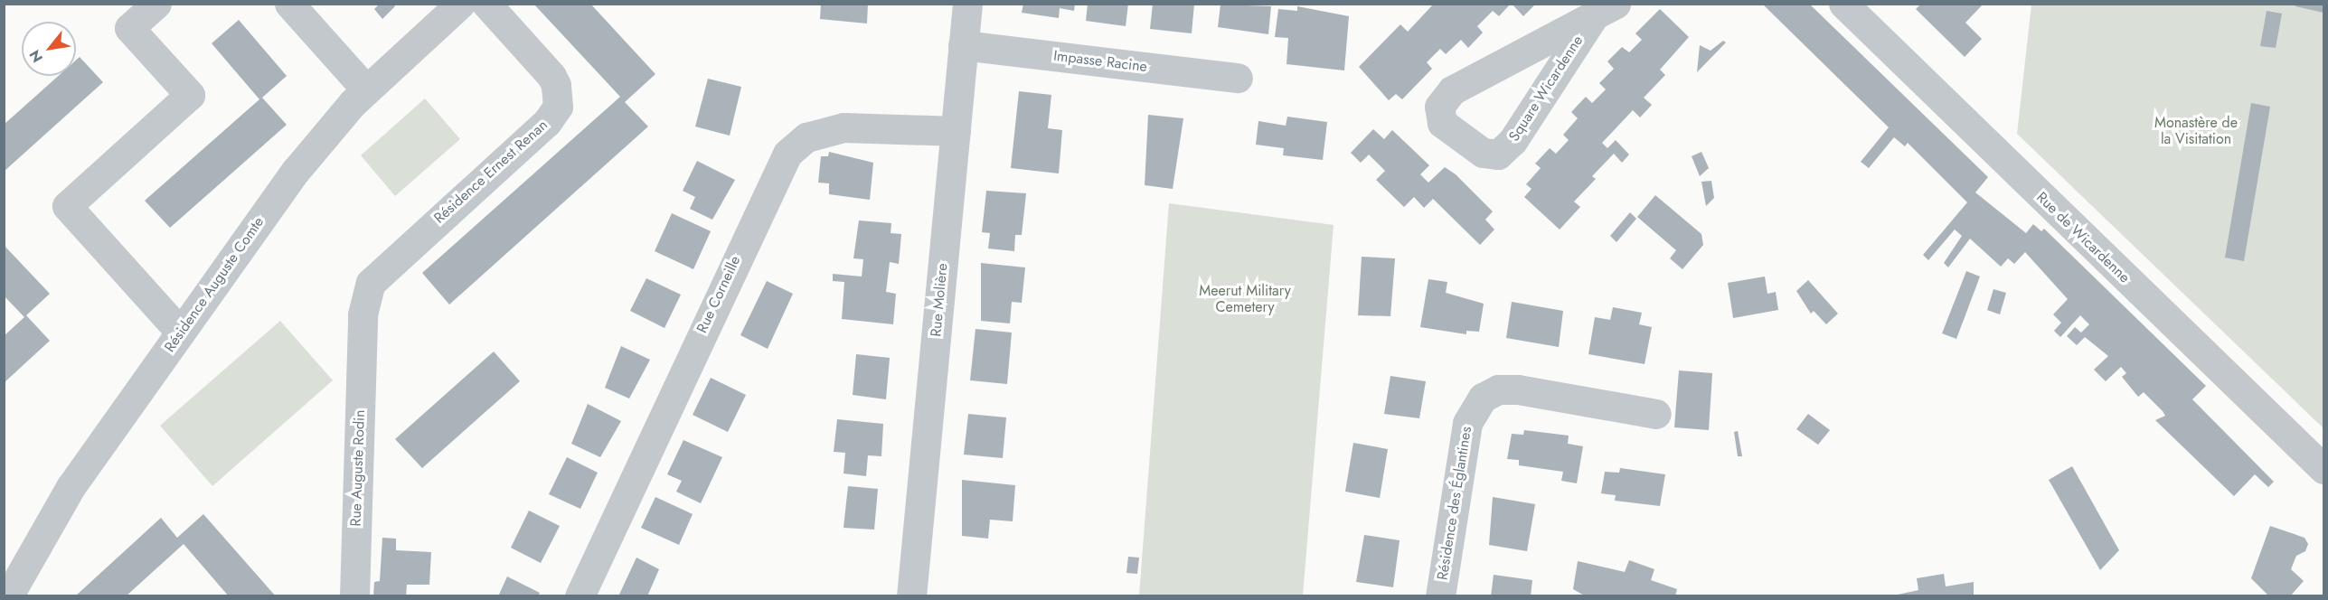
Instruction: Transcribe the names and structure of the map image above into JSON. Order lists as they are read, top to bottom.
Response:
{
  "streets": {
    "street": [
      "Impasse Racine",
      "Square Wicardenne",
      "Résidence Ernest Renan",
      "Rue de Wicardenne",
      "Résidence Auguste Comte",
      "Rue Corneille",
      "Rue Molière",
      "Rue Auguste Rodin",
      "Résidence des Églantines"
    ]
  },
  "crossings": [
    ["Impasse Racine", "Rue Molière"],
    ["Résidence Ernest Renan", "Rue Auguste Rodin"],
    ["Rue Corneille", "Rue Molière"]
  ],
  "parks": ["Monastère de la Visitation", "Meerut Military Cemetery"],
  "north": "bottom left"
}
